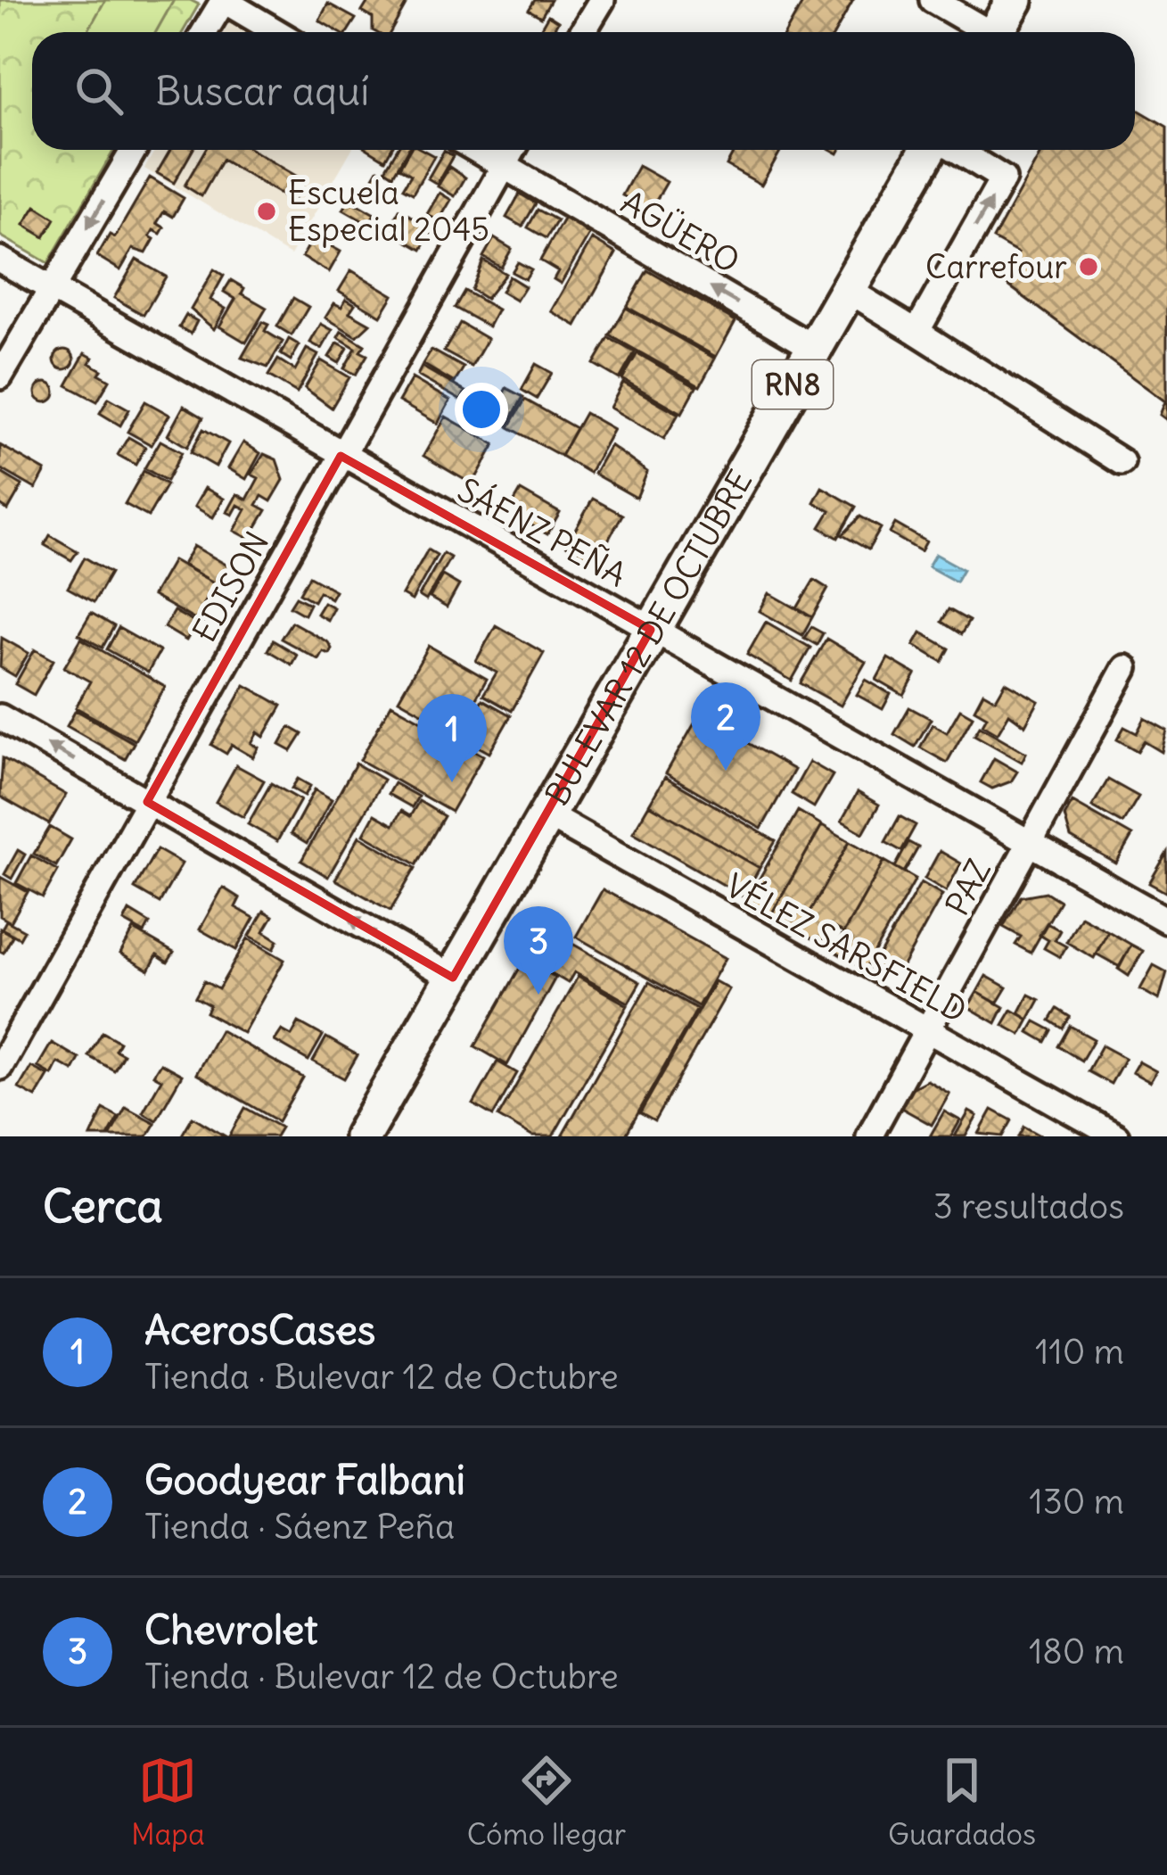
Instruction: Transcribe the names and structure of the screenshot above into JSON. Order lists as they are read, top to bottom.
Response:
{
  "streets": {
    "highway": ["RN8", "BULEVAR 12 DE OCTUBRE"],
    "street": [
      "AGÜERO",
      "SÁENZ PEÑA",
      "EDISON",
      "PAZ",
      "VÉLEZ SARSFIELD"
    ]
  },
  "crossings": [
    ["AGÜERO", "EDISON"],
    ["AGÜERO", "BULEVAR 12 DE OCTUBRE"],
    ["SÁENZ PEÑA", "EDISON"],
    ["SÁENZ PEÑA", "BULEVAR 12 DE OCTUBRE"],
    ["SÁENZ PEÑA", "PAZ"],
    ["BULEVAR 12 DE OCTUBRE", "VÉLEZ SARSFIELD"],
    ["PAZ", "VÉLEZ SARSFIELD"]
  ],
  "one_way": ["AGÜERO"],
  "places": ["Escuela Especial 2045", "Carrefour"],
  "page": {
    "search": "Buscar aquí",
    "pins": ["2", "1", "3"],
    "heading": ["Cerca", "3 resultados"],
    "list": [
      {
        "mark": "1",
        "name": "AcerosCases",
        "note": "Tienda · Bulevar 12 de Octubre",
        "value": "110 m"
      },
      {
        "mark": "2",
        "name": "Goodyear Falbani",
        "note": "Tienda · Sáenz Peña",
        "value": "130 m"
      },
      {
        "mark": "3",
        "name": "Chevrolet",
        "note": "Tienda · Bulevar 12 de Octubre",
        "value": "180 m"
      }
    ],
    "nav": ["Mapa", "Cómo llegar", "Guardados"]
  }
}
